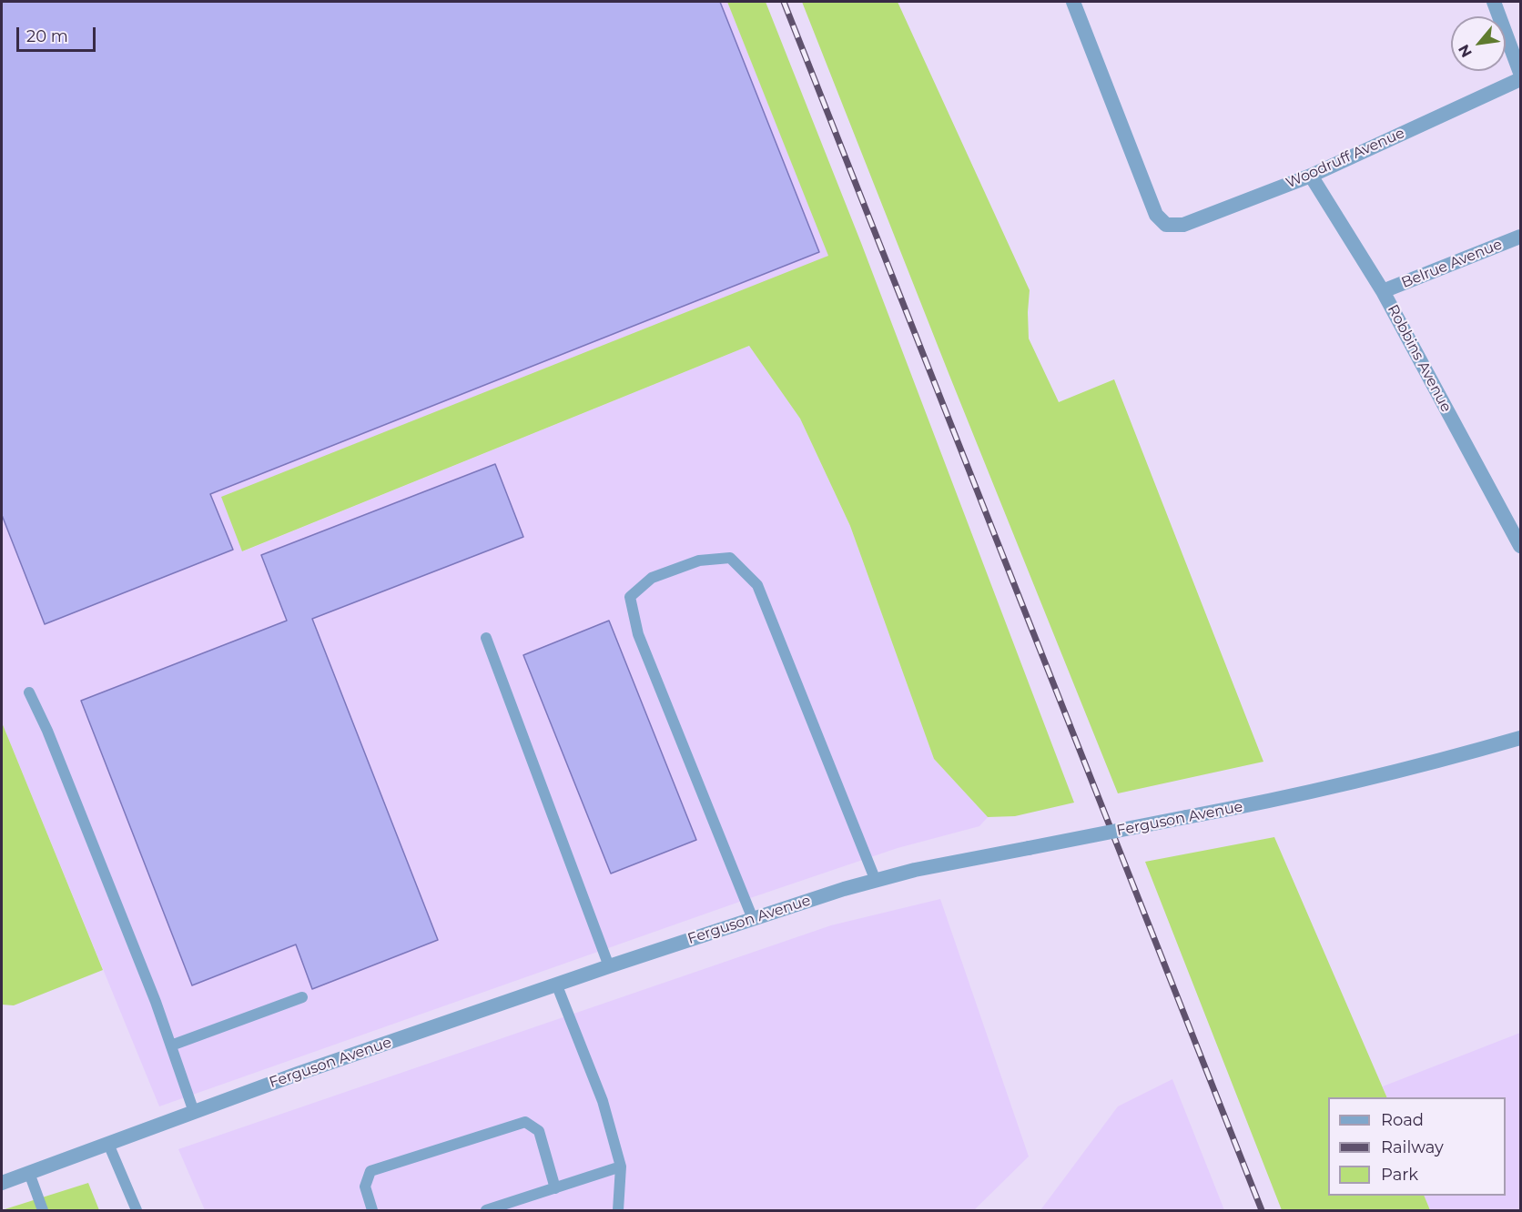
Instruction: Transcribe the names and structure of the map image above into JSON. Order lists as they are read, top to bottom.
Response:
{
  "streets": {
    "street": [
      "Woodruff Avenue",
      "Belrue Avenue",
      "Robbins Avenue",
      "Ferguson Avenue"
    ]
  },
  "crossings": [
    ["Woodruff Avenue", "Robbins Avenue"],
    ["Belrue Avenue", "Robbins Avenue"]
  ],
  "legend": ["Road", "Railway", "Park"],
  "scale_bar": "20 m",
  "north": "bottom left"
}
